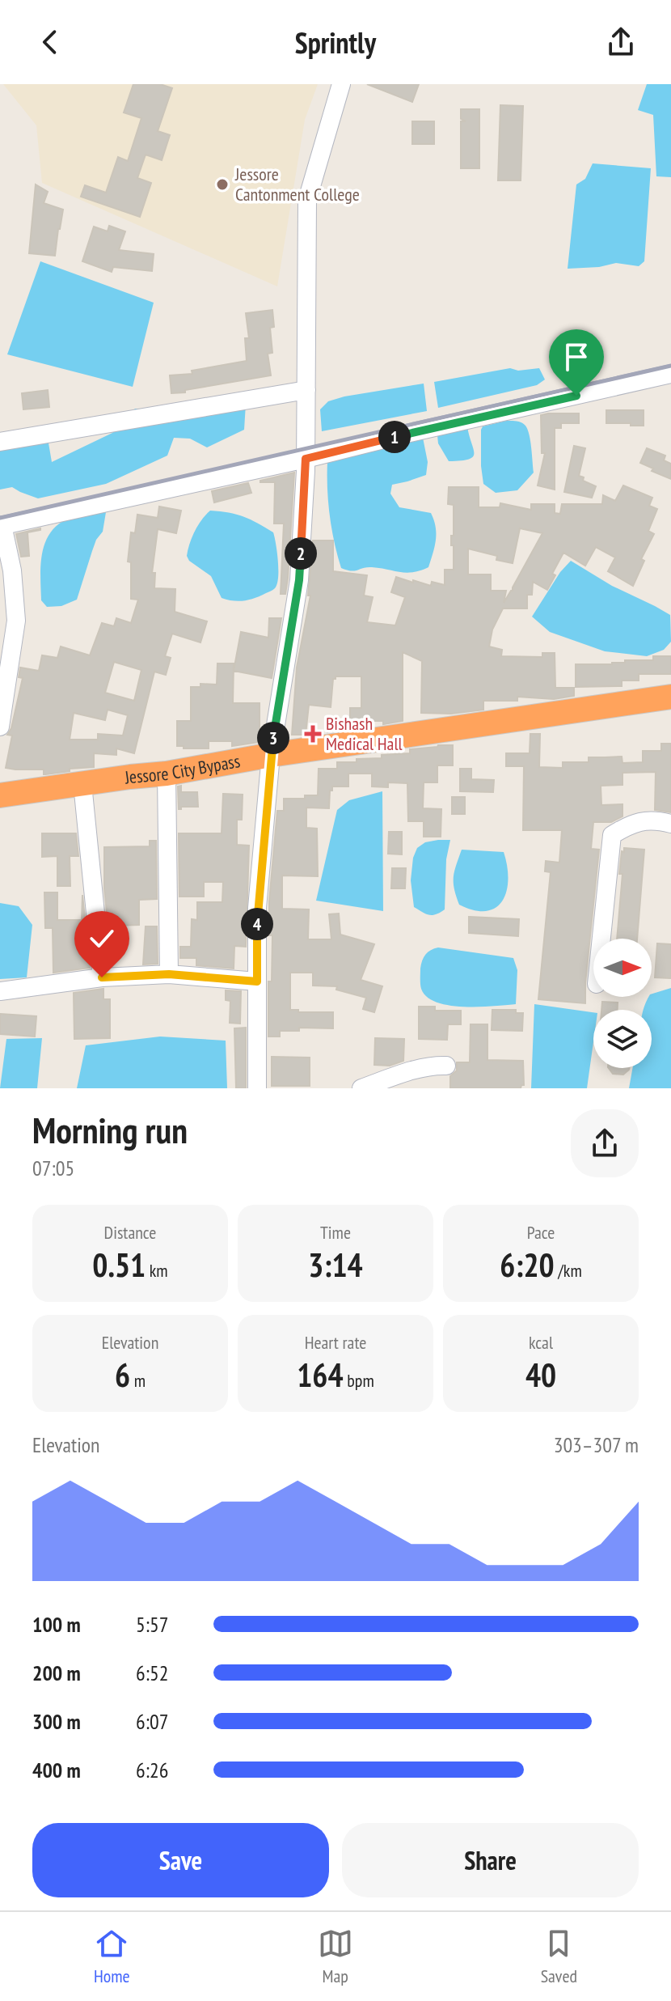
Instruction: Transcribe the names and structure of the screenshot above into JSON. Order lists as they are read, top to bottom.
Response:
{
  "streets": {
    "highway": ["Jessore City Bypass"]
  },
  "places": {
    "other": ["Jessore Cantonment College"],
    "health": ["Bishash Medical Hall"]
  },
  "north": "right",
  "page": {
    "header": "Sprintly",
    "pins": [
      "1",
      "2",
      "3",
      "4"
    ],
    "heading": ["Morning run", "07:05"],
    "stats": [
      ["Distance", "0.51 km"],
      ["Time", "3:14"],
      ["Pace", "6:20 /km"],
      ["Elevation", "6 m"],
      ["Heart rate", "164 bpm"],
      ["kcal", "40"]
    ],
    "chart": ["Elevation", "303–307 m"],
    "list": [
      {
        "name": "100 m",
        "note": "5:57"
      },
      {
        "name": "200 m",
        "note": "6:52"
      },
      {
        "name": "300 m",
        "note": "6:07"
      },
      {
        "name": "400 m",
        "note": "6:26"
      }
    ],
    "buttons": ["Save", "Share"],
    "tabs": ["Home", "Map", "Saved"]
  }
}
